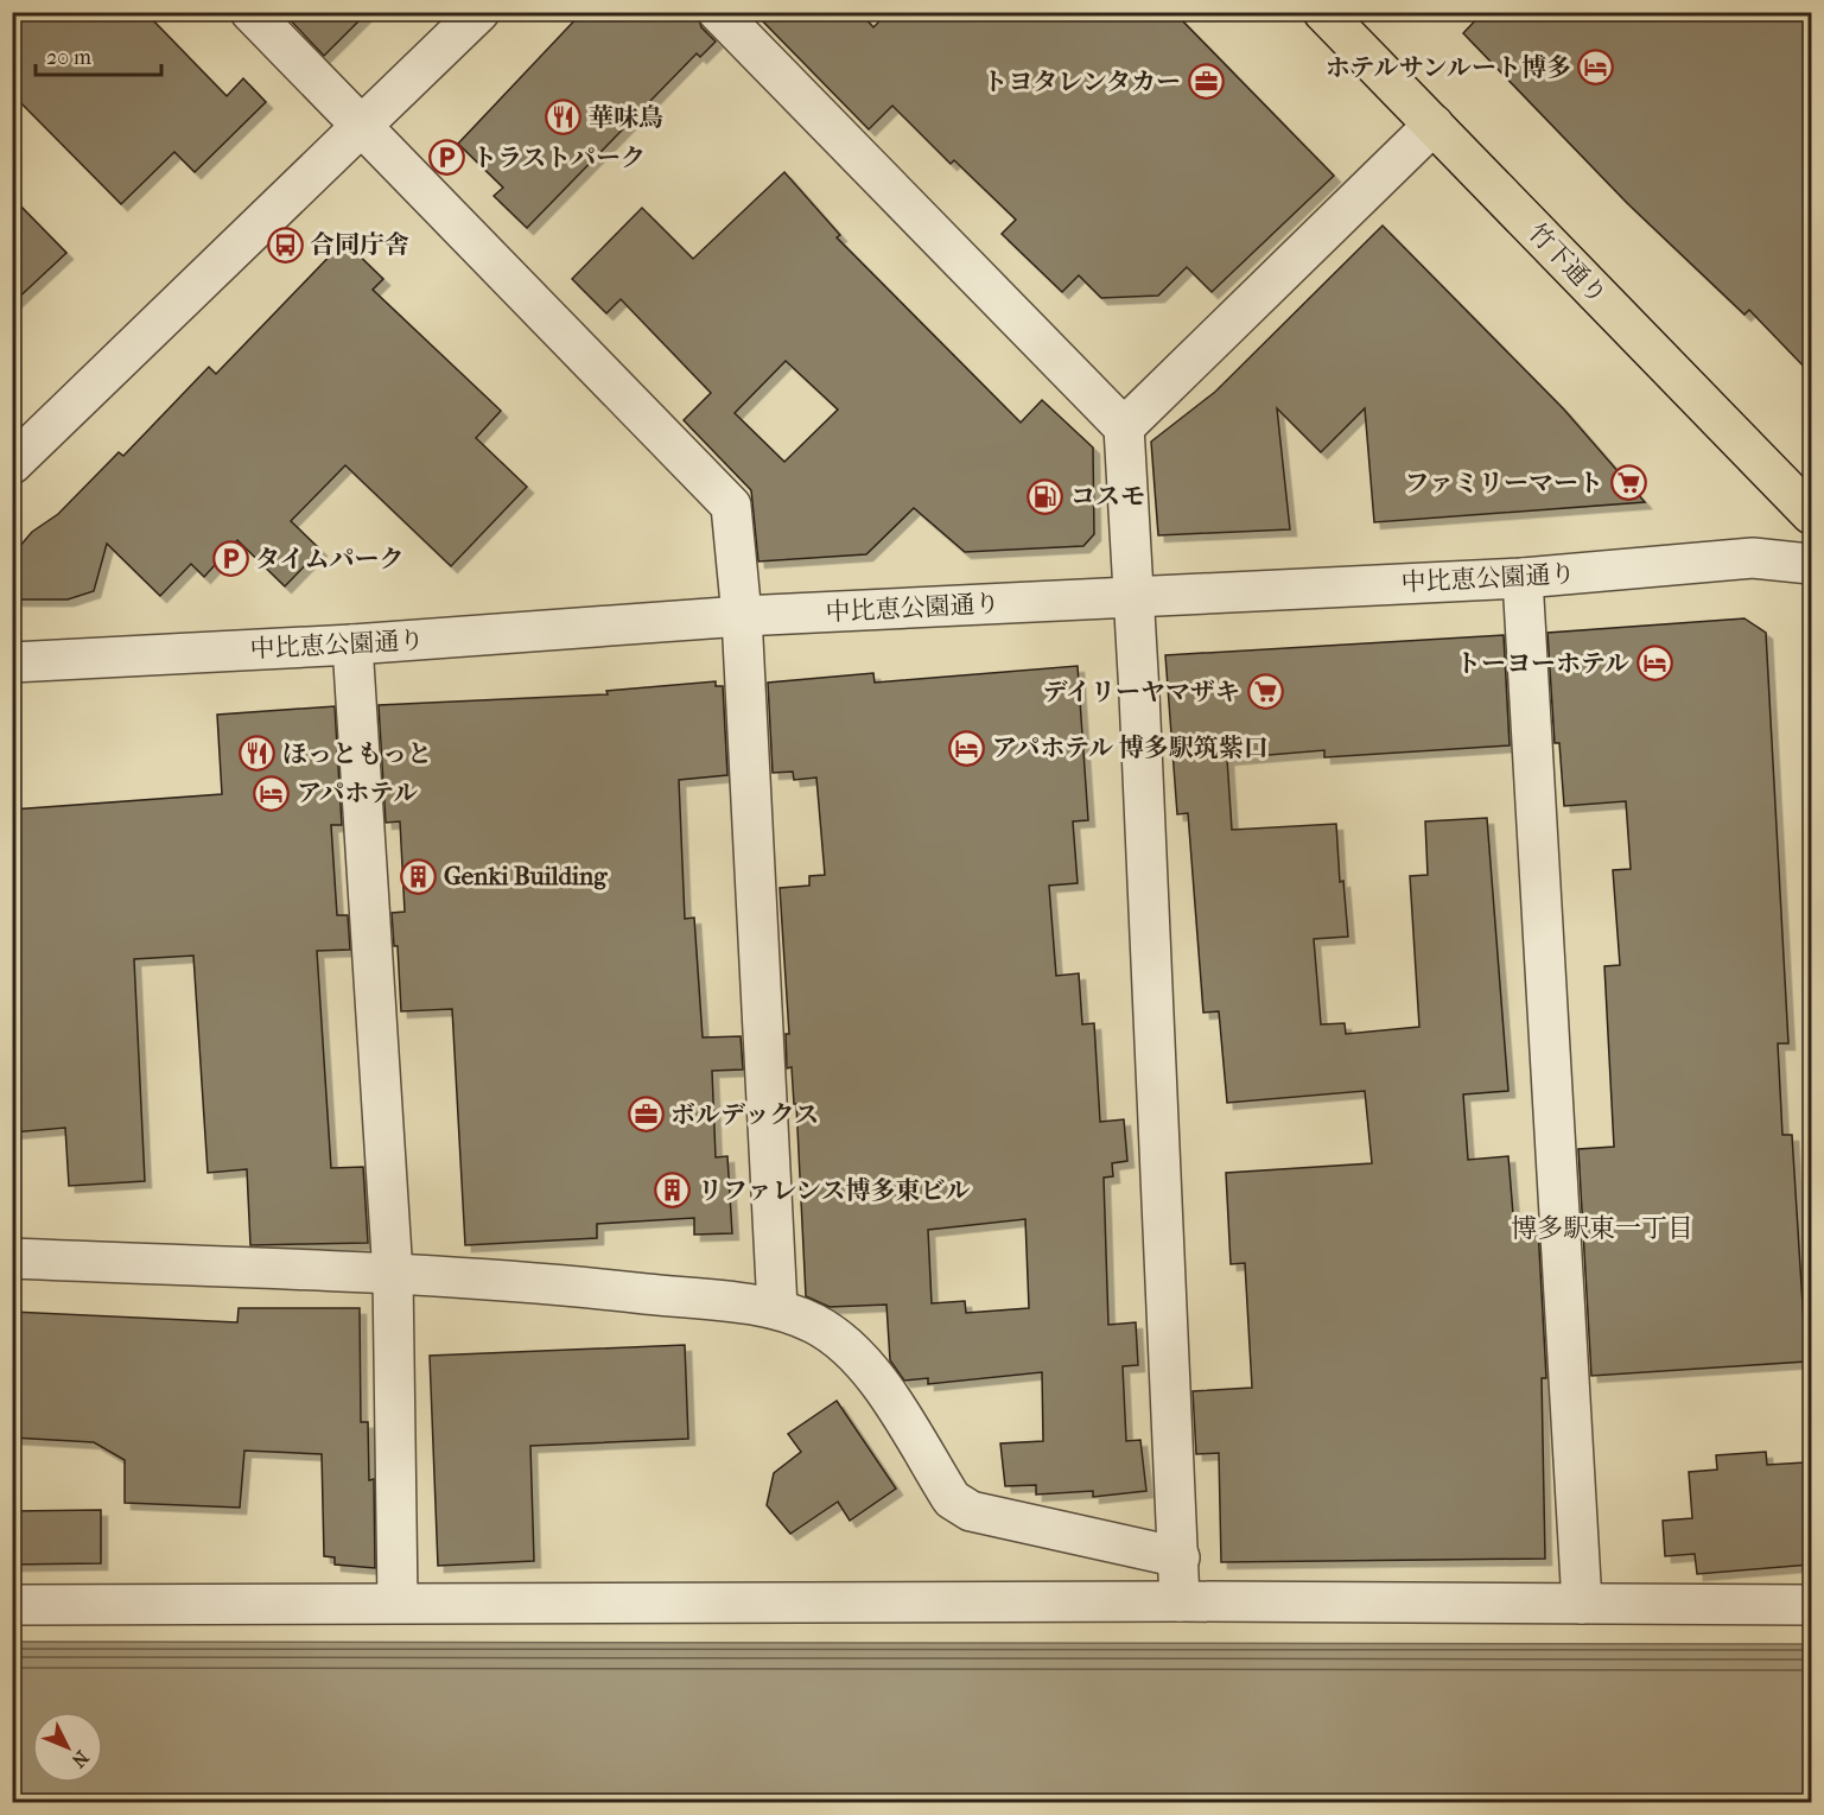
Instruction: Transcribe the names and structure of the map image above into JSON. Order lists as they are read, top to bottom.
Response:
{
  "streets": {
    "highway": ["竹下通り"],
    "street": ["中比恵公園通り"]
  },
  "districts": ["博多駅東一丁目"],
  "places": {
    "hotel": [
      "ホテルサンルート博多",
      "トーヨーホテル",
      "アパホテル 博多駅筑紫口",
      "アパホテル"
    ],
    "office": ["トヨタレンタカー", "ボルデックス"],
    "restaurant": ["華味鳥", "ほっともっと"],
    "parking": ["トラストパーク", "タイムパーク"],
    "bus stop": ["合同庁舎"],
    "supermarket": ["ファミリーマート", "デイリーヤマザキ"],
    "fuel station": ["コスモ"],
    "building": ["Genki Building", "リファレンス博多東ビル"]
  },
  "scale_bar": "20 m",
  "north": "bottom right"
}
